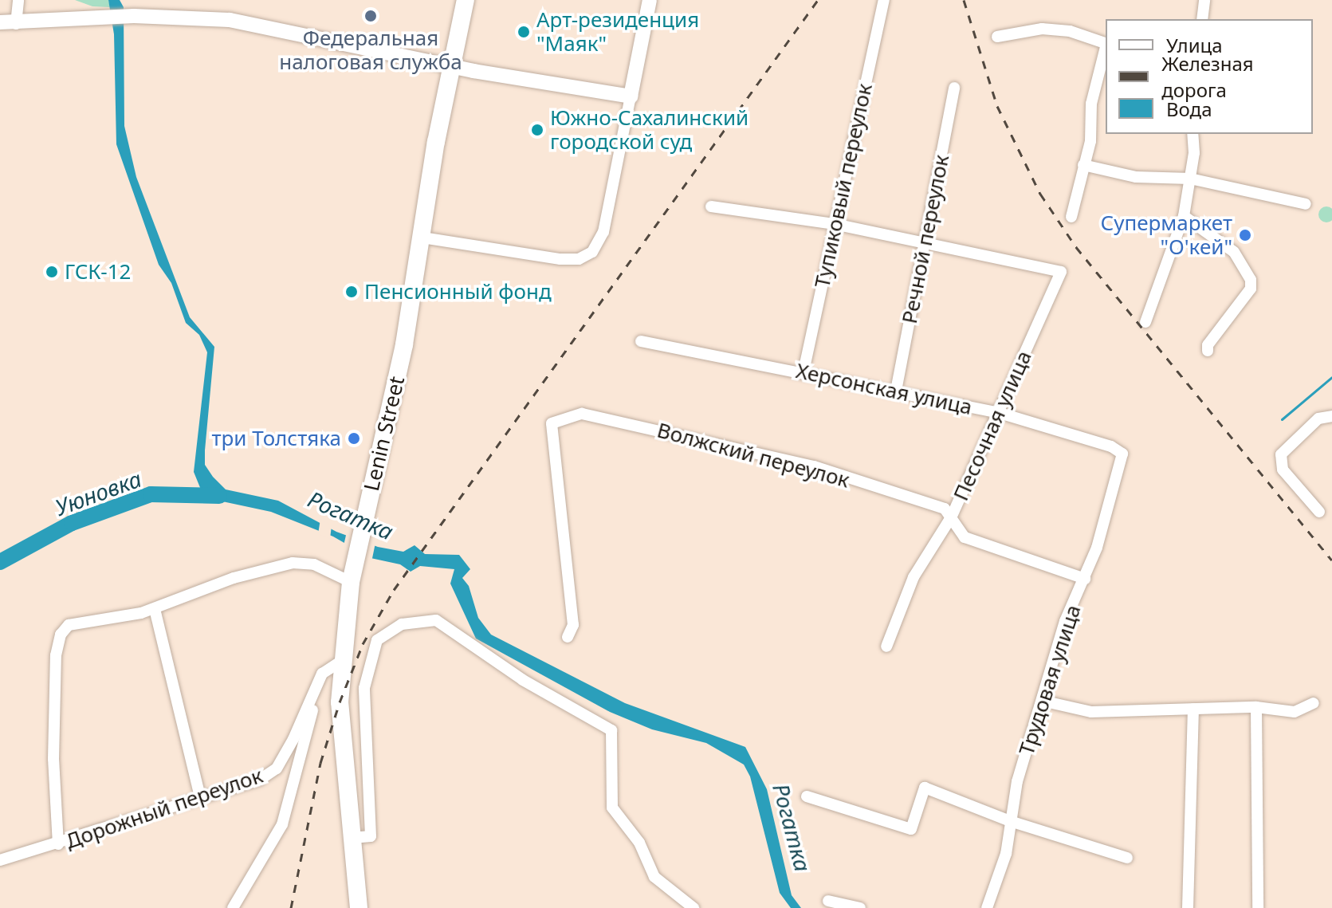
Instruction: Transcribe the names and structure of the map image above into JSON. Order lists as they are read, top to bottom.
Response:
{
  "streets": {
    "main road": ["Lenin Street"],
    "street": [
      "Тупиковый переулок",
      "Речной переулок",
      "Херсонская улица",
      "Песочная улица",
      "Волжский переулок",
      "Трудовая улица",
      "Дорожный переулок"
    ]
  },
  "crossings": [
    ["Тупиковый переулок", "Херсонская улица"],
    ["Речной переулок", "Херсонская улица"],
    ["Речной переулок", "Песочная улица"],
    ["Херсонская улица", "Песочная улица"],
    ["Херсонская улица", "Трудовая улица"],
    ["Песочная улица", "Волжский переулок"],
    ["Волжский переулок", "Трудовая улица"]
  ],
  "water": ["Уюновка", "Рогатка"],
  "places": [
    "Федеральная налоговая служба",
    "Арт-резиденция \"Маяк\"",
    "Южно-Сахалинский городской суд",
    "Супермаркет \"О'кей\"",
    "ГСК-12",
    "Пенсионный фонд",
    "три Толстяка"
  ],
  "legend": ["Улица", "Железная дорога", "Вода"]
}
